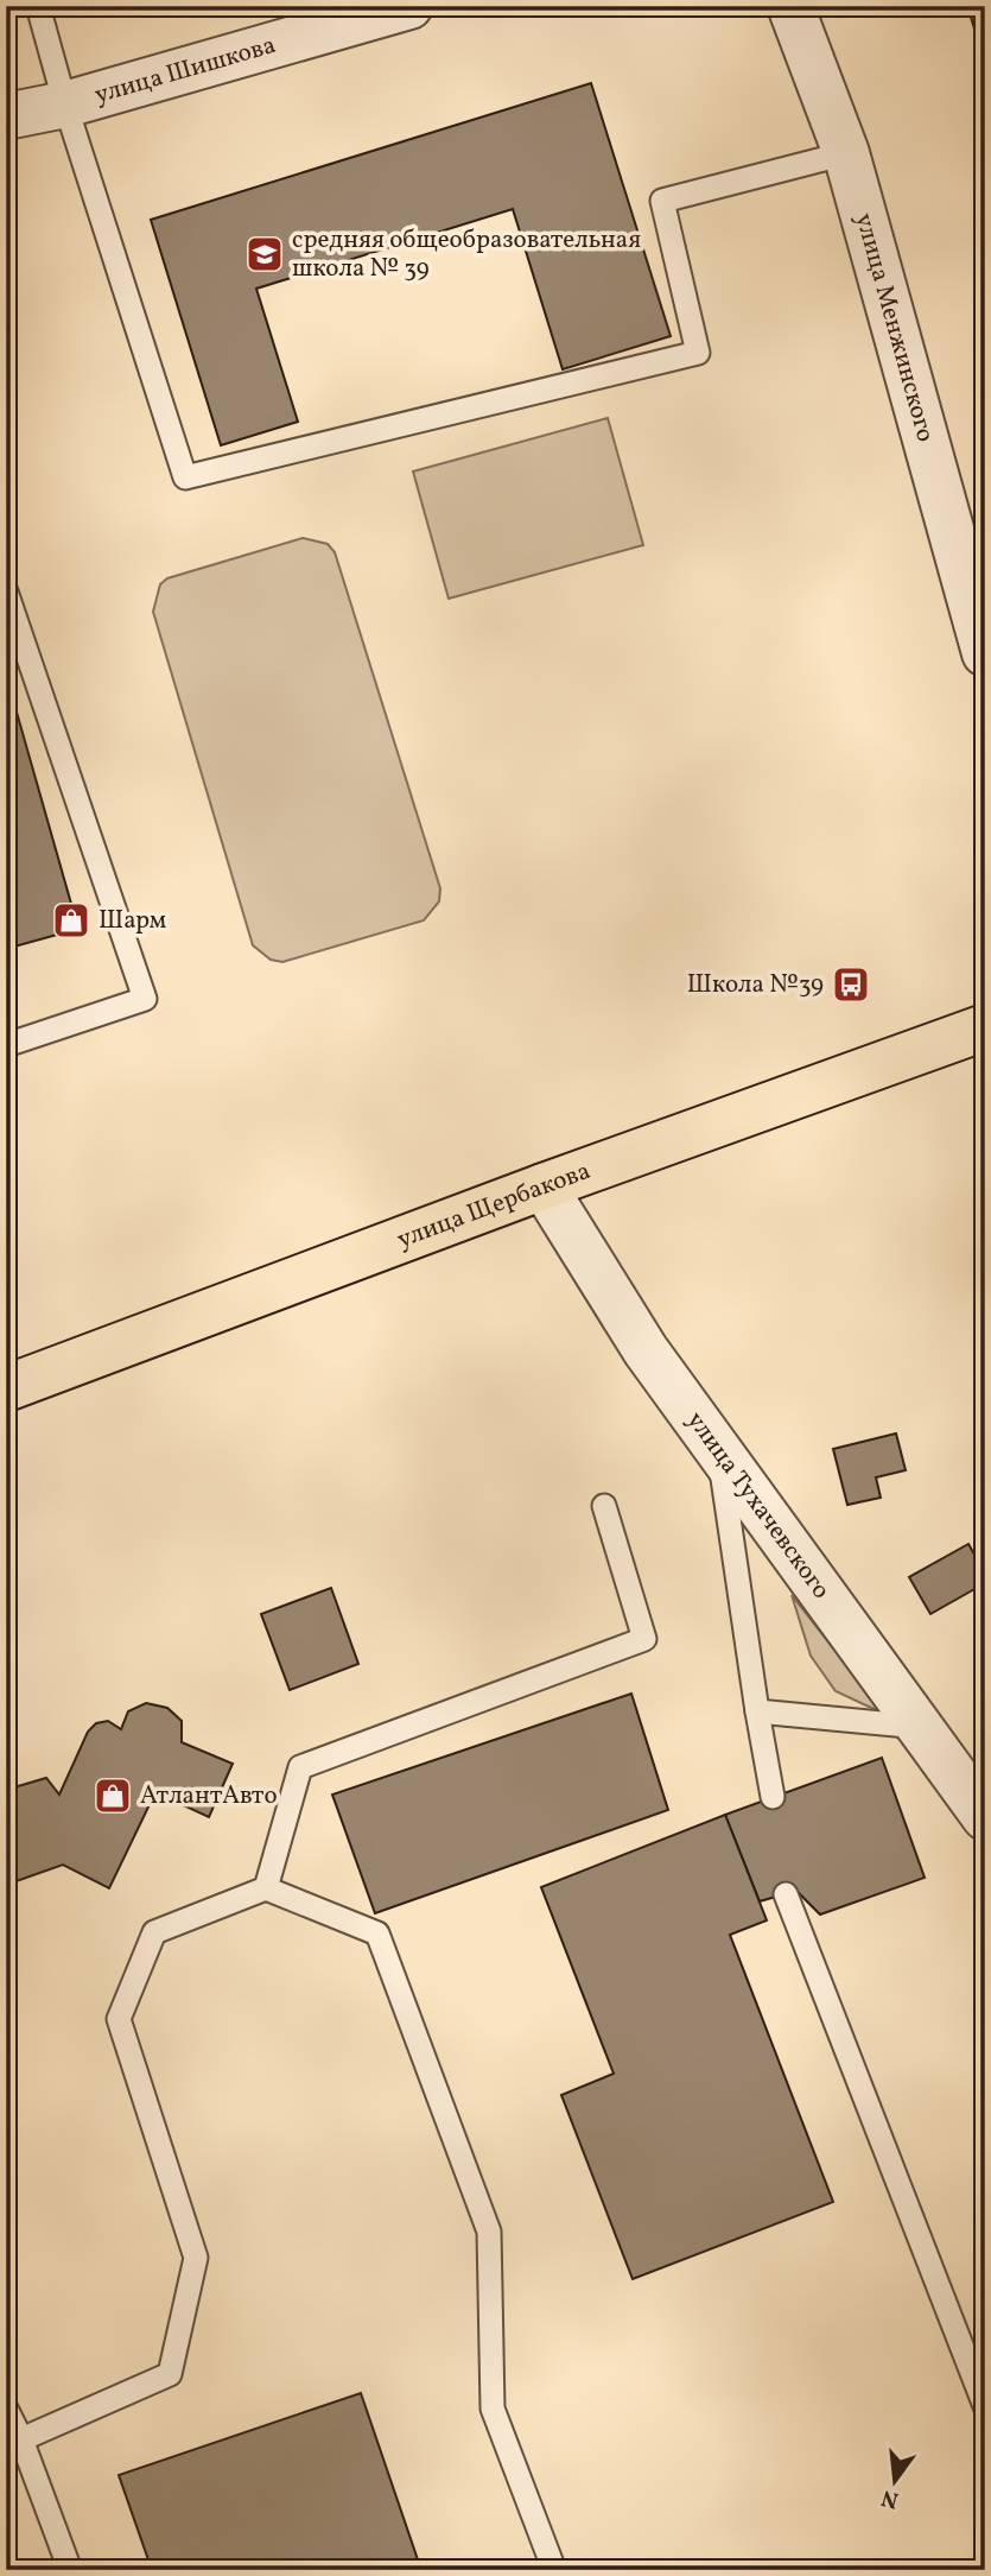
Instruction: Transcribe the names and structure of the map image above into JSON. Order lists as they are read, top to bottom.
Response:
{
  "streets": {
    "main road": ["улица Щербакова"],
    "street": ["улица Шишкова", "улица Менжинского", "улица Тухачевского"]
  },
  "crossings": [
    ["улица Щербакова", "улица Тухачевского"]
  ],
  "places": {
    "school or university": ["средняя общеобразовательная школа № 39"],
    "shop": ["Шарм", "АтлантАвто"],
    "bus stop": ["Школа №39"]
  },
  "north": "bottom"
}
